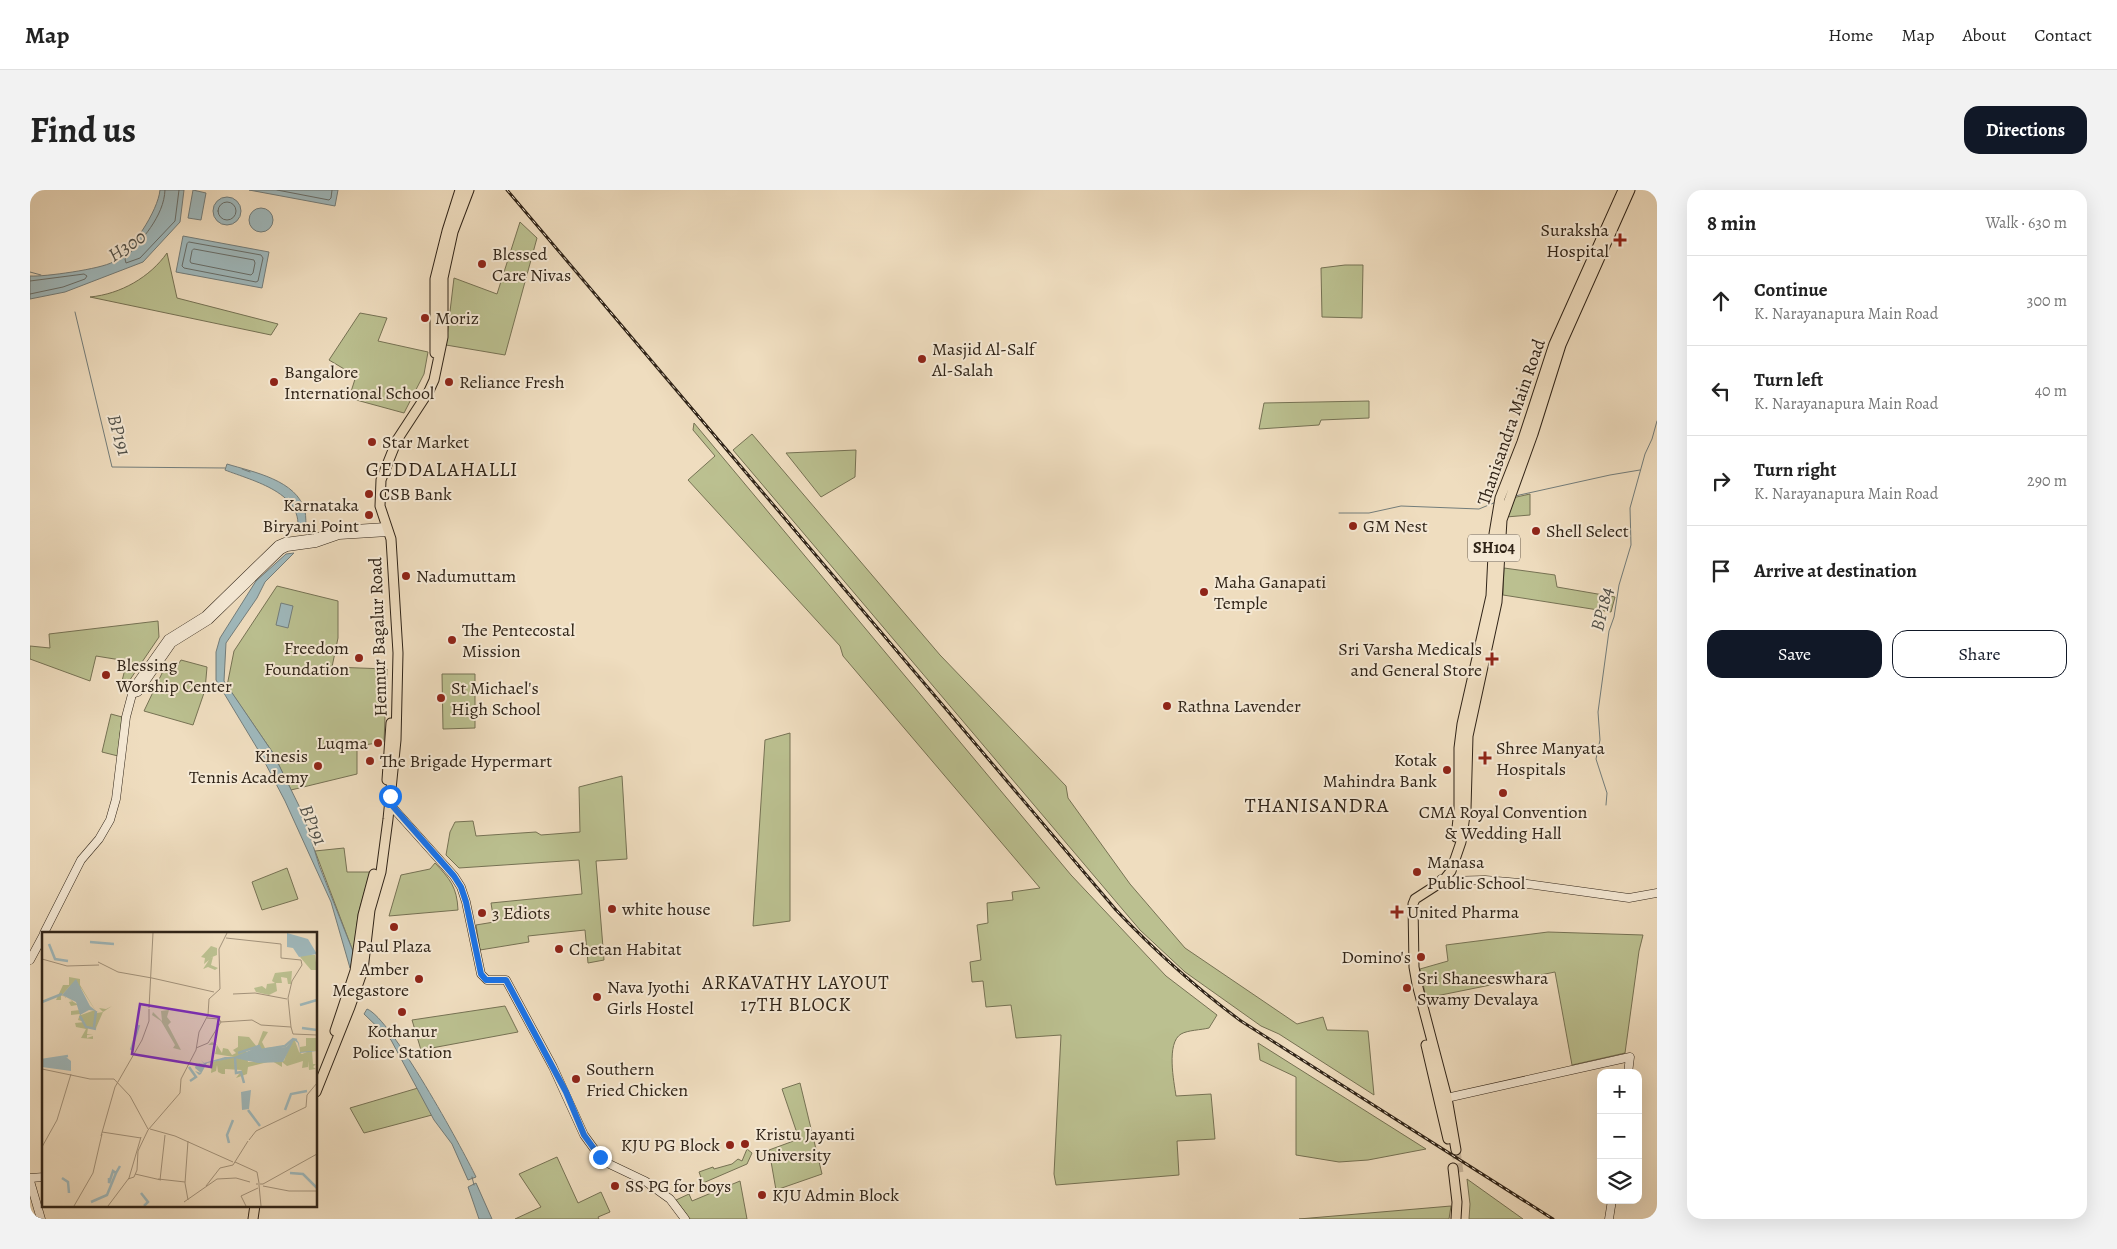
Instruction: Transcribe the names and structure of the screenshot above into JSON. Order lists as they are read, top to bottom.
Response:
{
  "streets": {
    "main road": ["Thanisandra Main Road", "SH104", "Hennur Bagalur Road"]
  },
  "crossings": [
    ["Thanisandra Main Road", "SH104"]
  ],
  "districts": ["GEDDALAHALLI", "THANISANDRA", "ARKAVATHY LAYOUT 17TH BLOCK"],
  "water": ["H300", "BP191", "BP184"],
  "places": {
    "health": [
      "Suraksha Hospital",
      "Sri Varsha Medicals and General Store",
      "Shree Manyata Hospitals",
      "United Pharma"
    ],
    "other": [
      "Blessed Care Nivas",
      "Moriz",
      "Masjid Al-Salf Al-Salah",
      "Bangalore International School",
      "Reliance Fresh",
      "Star Market",
      "CSB Bank",
      "Karnataka Biryani Point",
      "GM Nest",
      "Shell Select",
      "Nadumuttam",
      "Maha Ganapati Temple",
      "The Pentecostal Mission",
      "Freedom Foundation",
      "Blessing Worship Center",
      "St Michael's High School",
      "Rathna Lavender",
      "Luqma",
      "The Brigade Hypermart",
      "Kinesis Tennis Academy",
      "Kotak Mahindra Bank",
      "CMA Royal Convention & Wedding Hall",
      "Manasa Public School",
      "white house",
      "3 Ediots",
      "Paul Plaza",
      "Chetan Habitat",
      "Domino's",
      "Amber Megastore",
      "Sri Shaneeswhara Swamy Devalaya",
      "Nava Jyothi Girls Hostel",
      "Kothanur Police Station",
      "Southern Fried Chicken",
      "Kristu Jayanti University",
      "KJU PG Block",
      "SS PG for boys",
      "KJU Admin Block"
    ]
  },
  "page": {
    "header": "Map",
    "nav": [
      "Home",
      "Map",
      "About",
      "Contact"
    ],
    "title": "Find us",
    "buttons": [
      "Directions",
      ["Save", "Share"]
    ],
    "heading": ["8 min", "Walk · 630 m"],
    "list": [
      ["Continue", "K. Narayanapura Main Road", "300 m"],
      ["Turn left", "K. Narayanapura Main Road", "40 m"],
      ["Turn right", "K. Narayanapura Main Road", "290 m"],
      "Arrive at destination"
    ],
    "map_buttons": ["+", "−"]
  }
}
